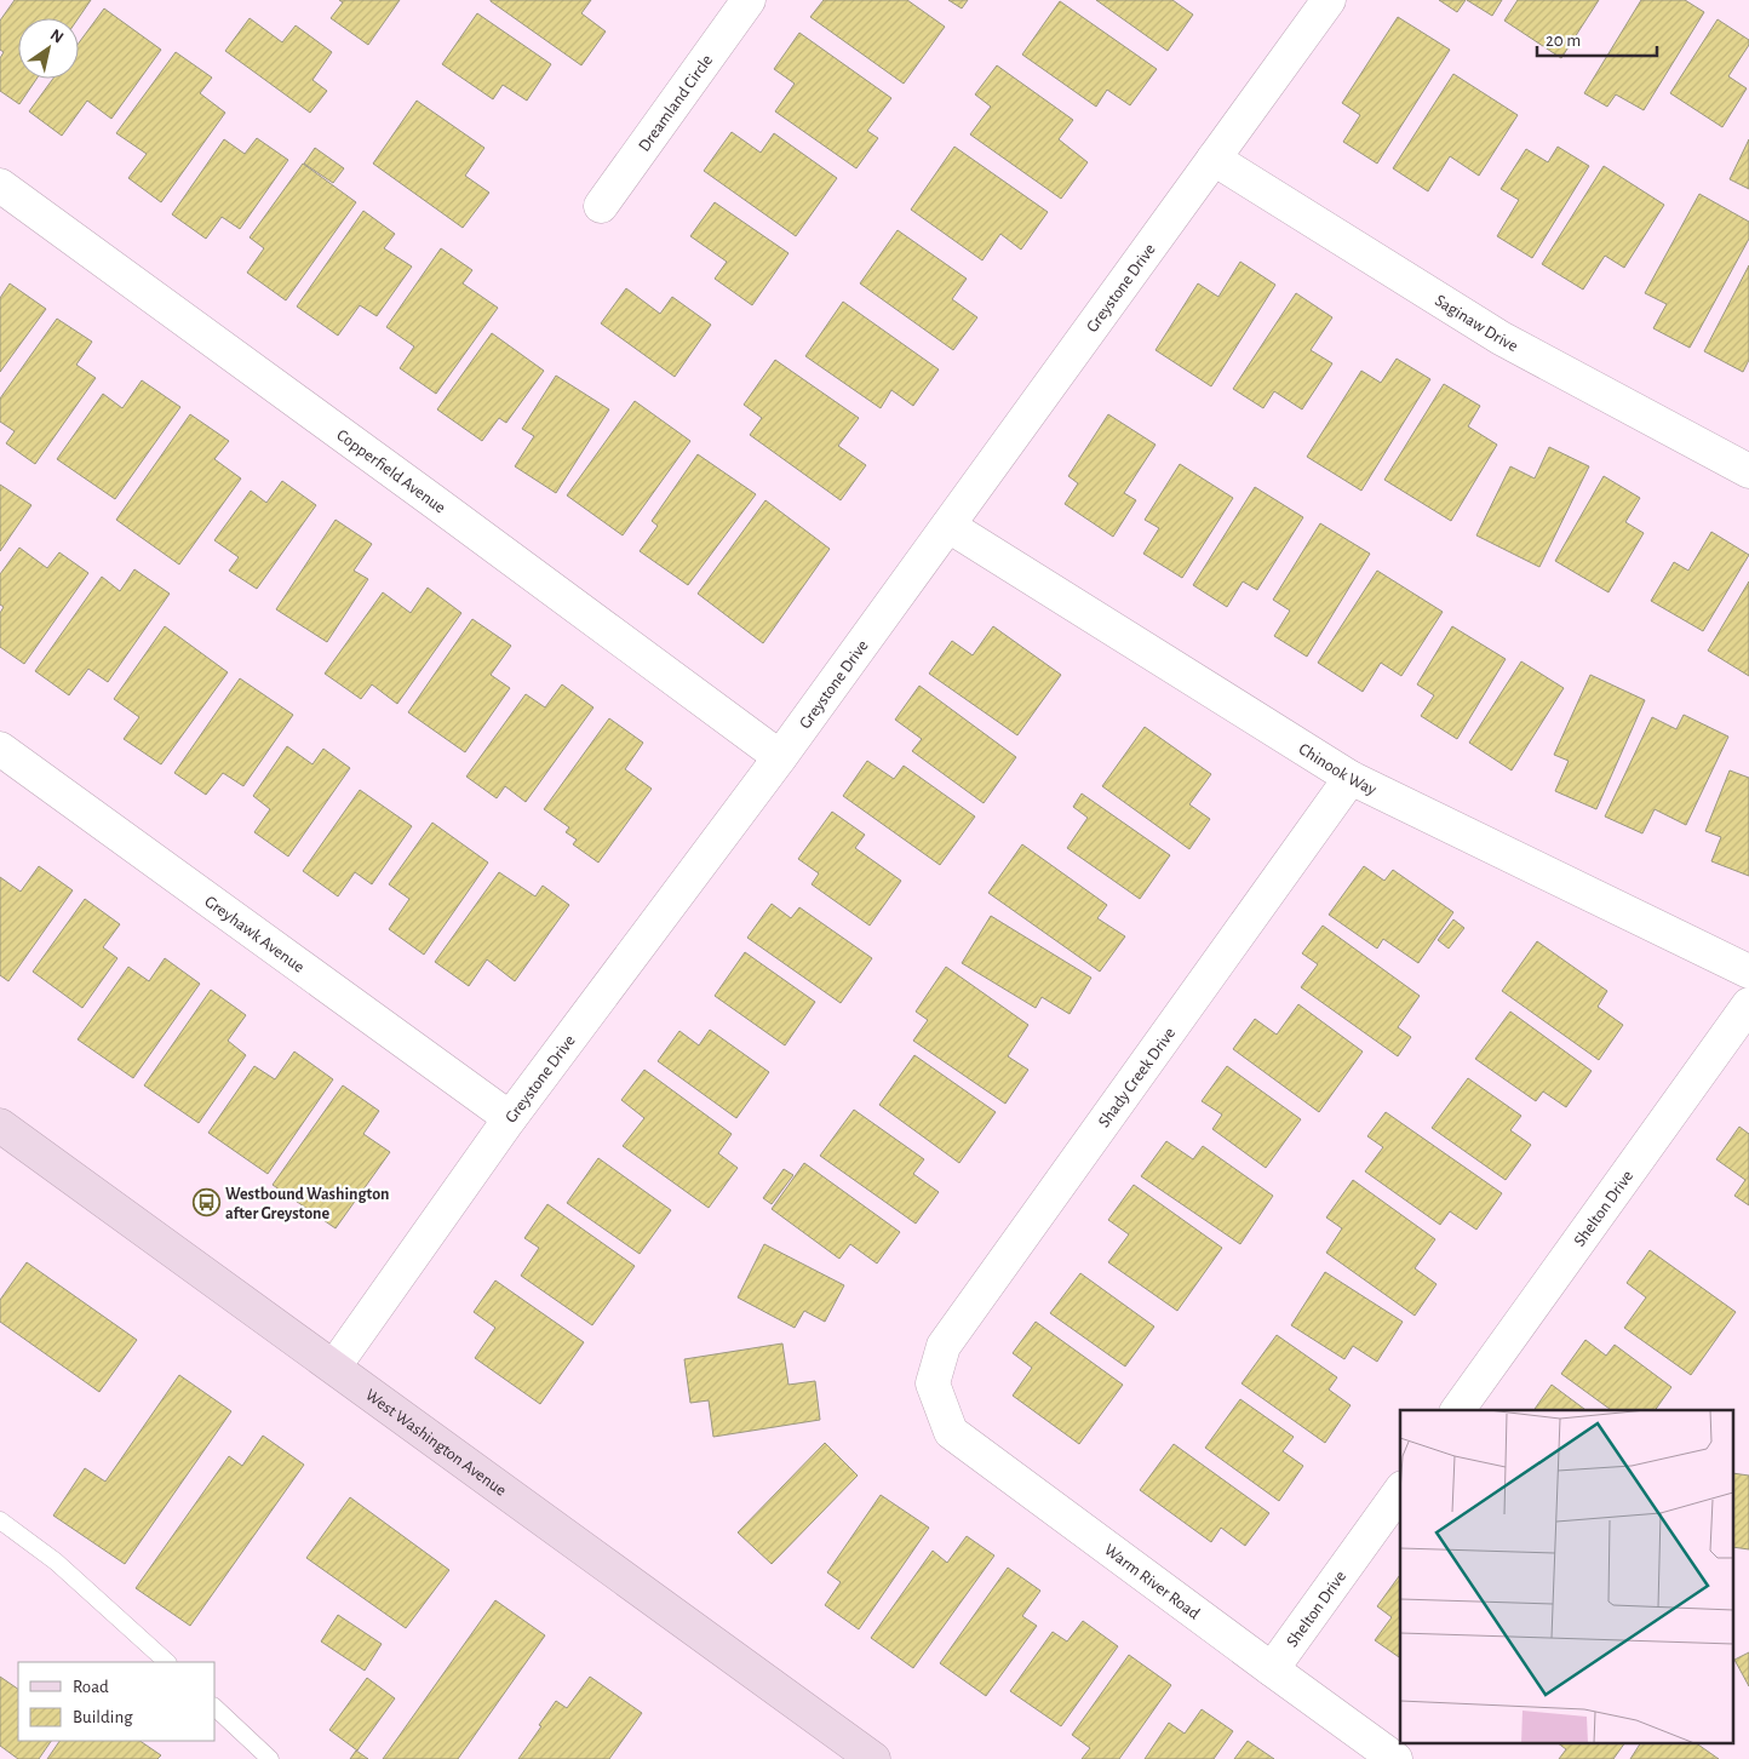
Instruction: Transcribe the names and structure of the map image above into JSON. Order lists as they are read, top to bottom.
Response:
{
  "streets": {
    "main road": ["West Washington Avenue"],
    "street": [
      "Dreamland Circle",
      "Greystone Drive",
      "Saginaw Drive",
      "Copperfield Avenue",
      "Chinook Way",
      "Greyhawk Avenue",
      "Shady Creek Drive",
      "Shelton Drive",
      "Warm River Road"
    ]
  },
  "crossings": [
    ["Greystone Drive", "Saginaw Drive"],
    ["Greystone Drive", "Copperfield Avenue"],
    ["Greystone Drive", "Chinook Way"],
    ["Greystone Drive", "Greyhawk Avenue"],
    ["Greystone Drive", "West Washington Avenue"],
    ["Chinook Way", "Shady Creek Drive"],
    ["Shady Creek Drive", "Warm River Road"],
    ["Shelton Drive", "Warm River Road"]
  ],
  "places": {
    "bus stop": ["Westbound Washington after Greystone"]
  },
  "legend": ["Road", "Building"],
  "scale_bar": "20 m",
  "north": "top right"
}
